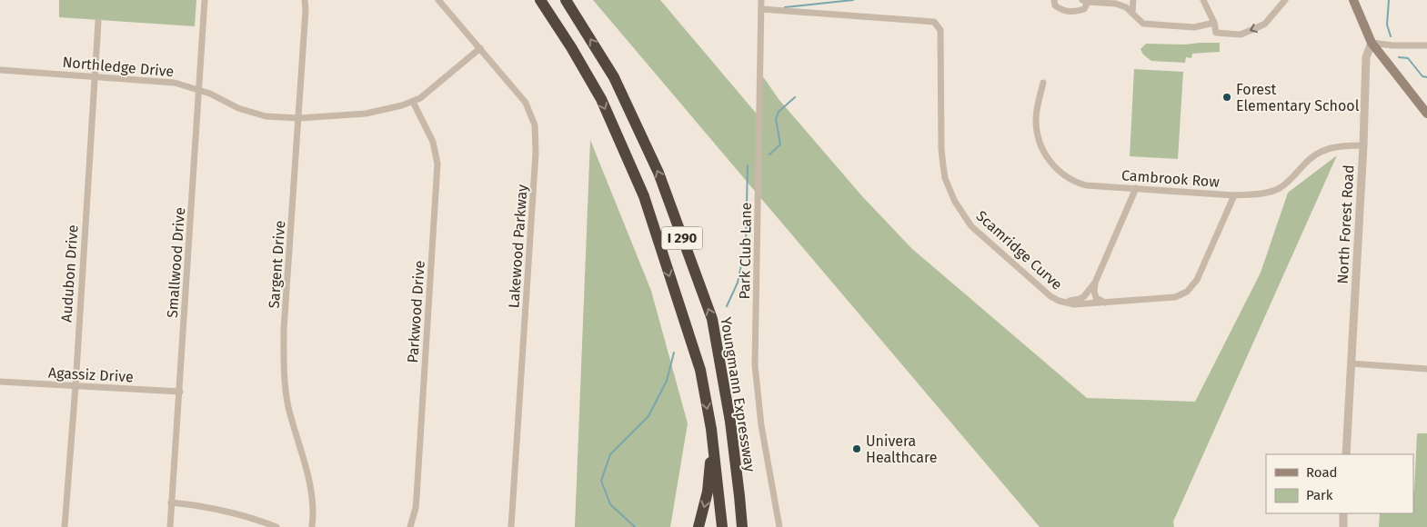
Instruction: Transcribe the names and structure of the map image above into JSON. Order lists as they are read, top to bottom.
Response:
{
  "streets": {
    "highway": ["I 290", "Youngmann Expressway"],
    "street": [
      "Northledge Drive",
      "Cambrook Row",
      "North Forest Road",
      "Lakewood Parkway",
      "Scamridge Curve",
      "Park Club Lane",
      "Smallwood Drive",
      "Sargent Drive",
      "Audubon Drive",
      "Parkwood Drive",
      "Agassiz Drive"
    ]
  },
  "crossings": [
    ["Northledge Drive", "Lakewood Parkway"],
    ["Northledge Drive", "Smallwood Drive"],
    ["Northledge Drive", "Sargent Drive"],
    ["Northledge Drive", "Audubon Drive"],
    ["Northledge Drive", "Parkwood Drive"],
    ["Cambrook Row", "North Forest Road"],
    ["Cambrook Row", "Scamridge Curve"],
    ["Scamridge Curve", "Park Club Lane"],
    ["Smallwood Drive", "Agassiz Drive"],
    ["Audubon Drive", "Agassiz Drive"]
  ],
  "places": ["Forest Elementary School", "Univera Healthcare"],
  "legend": ["Road", "Park"]
}
